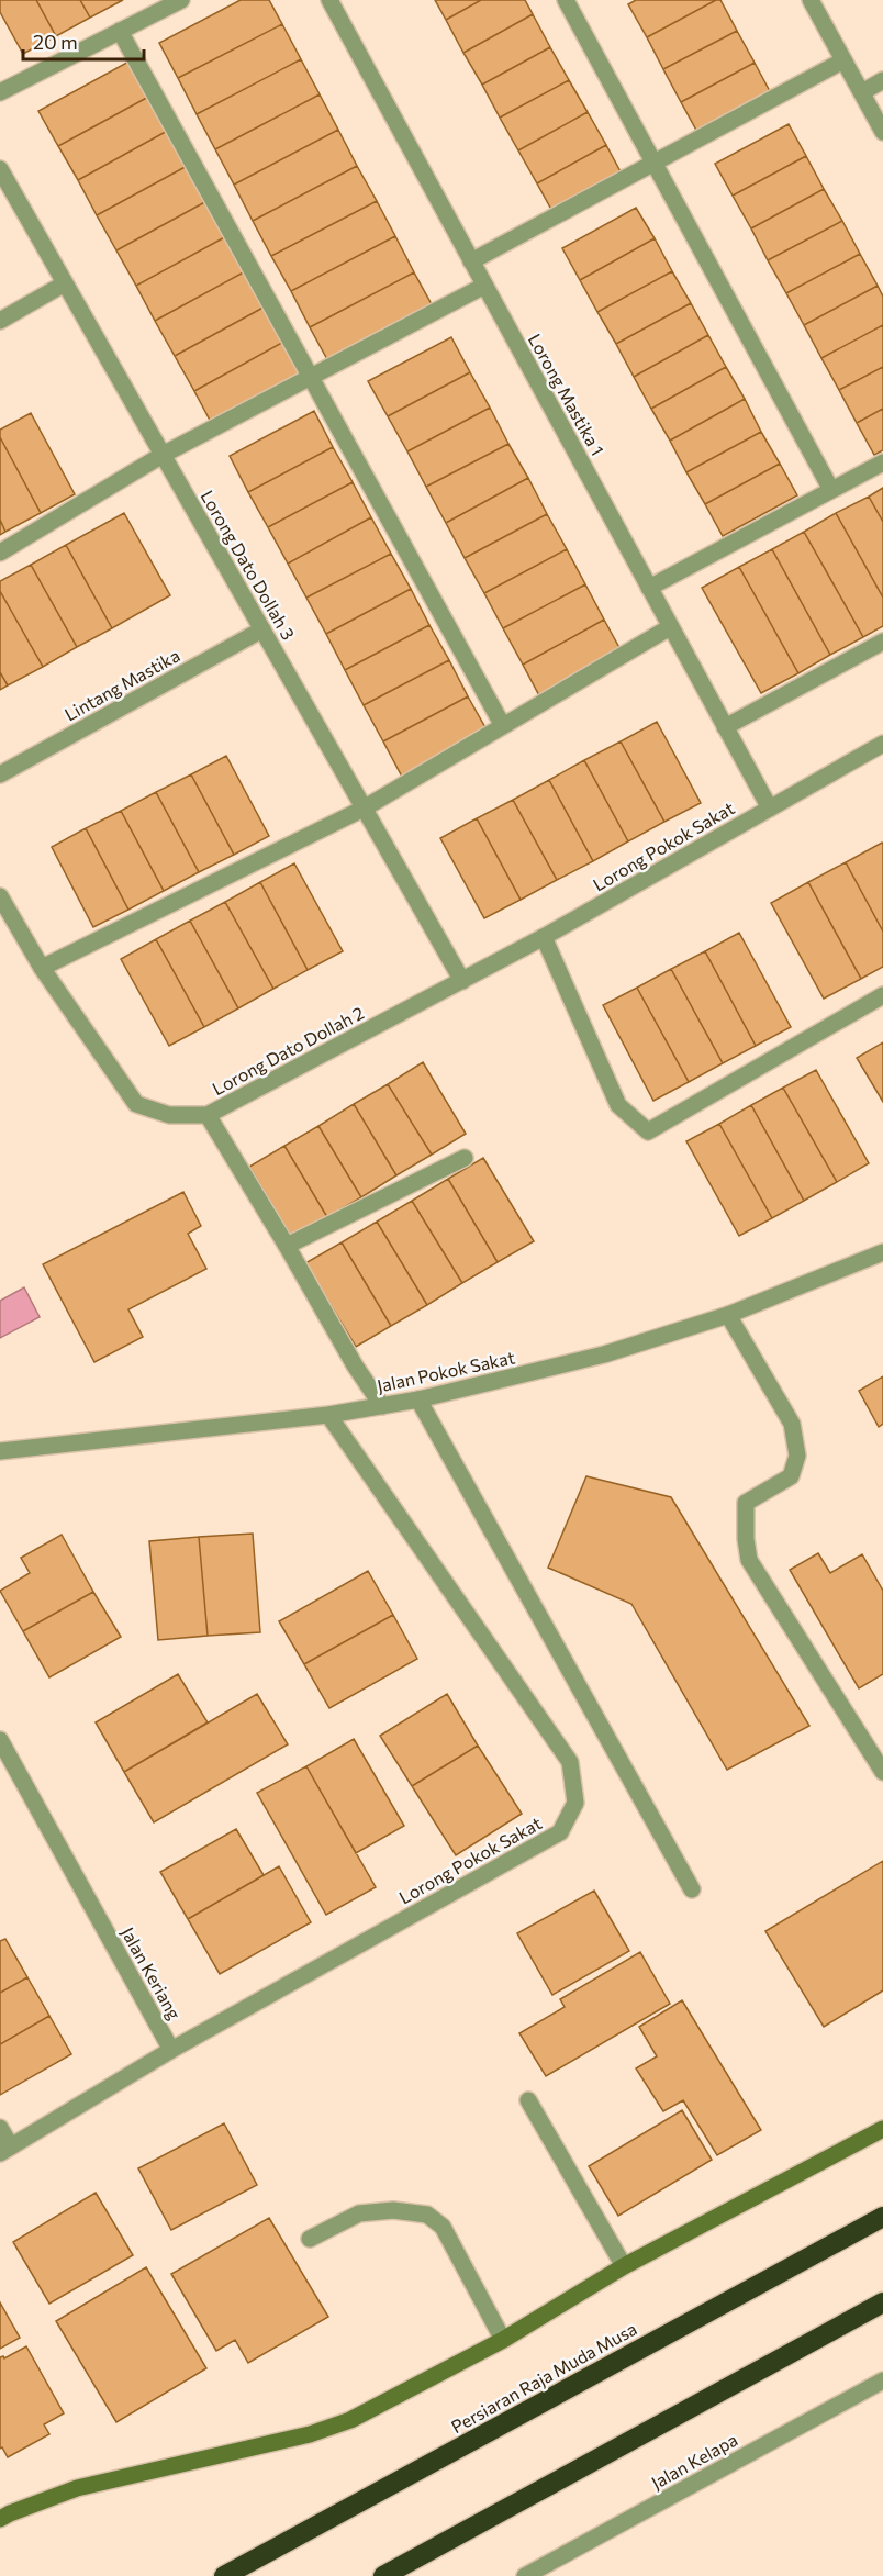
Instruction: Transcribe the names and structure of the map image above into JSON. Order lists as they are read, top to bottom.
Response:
{
  "streets": {
    "highway": ["Persiaran Raja Muda Musa"],
    "street": [
      "Lorong Mastika 1",
      "Lorong Dato Dollah 3",
      "Lintang Mastika",
      "Lorong Pokok Sakat",
      "Lorong Dato Dollah 2",
      "Jalan Pokok Sakat",
      "Jalan Keriang",
      "Jalan Kelapa"
    ]
  },
  "crossings": [
    ["Lorong Mastika 1", "Lorong Pokok Sakat"],
    ["Lorong Dato Dollah 3", "Lintang Mastika"],
    ["Lorong Dato Dollah 3", "Lorong Pokok Sakat"],
    ["Lorong Dato Dollah 3", "Lorong Dato Dollah 2"],
    ["Lorong Pokok Sakat", "Lorong Dato Dollah 2"],
    ["Lorong Pokok Sakat", "Jalan Pokok Sakat"],
    ["Lorong Pokok Sakat", "Jalan Keriang"]
  ],
  "scale_bar": "20 m"
}
